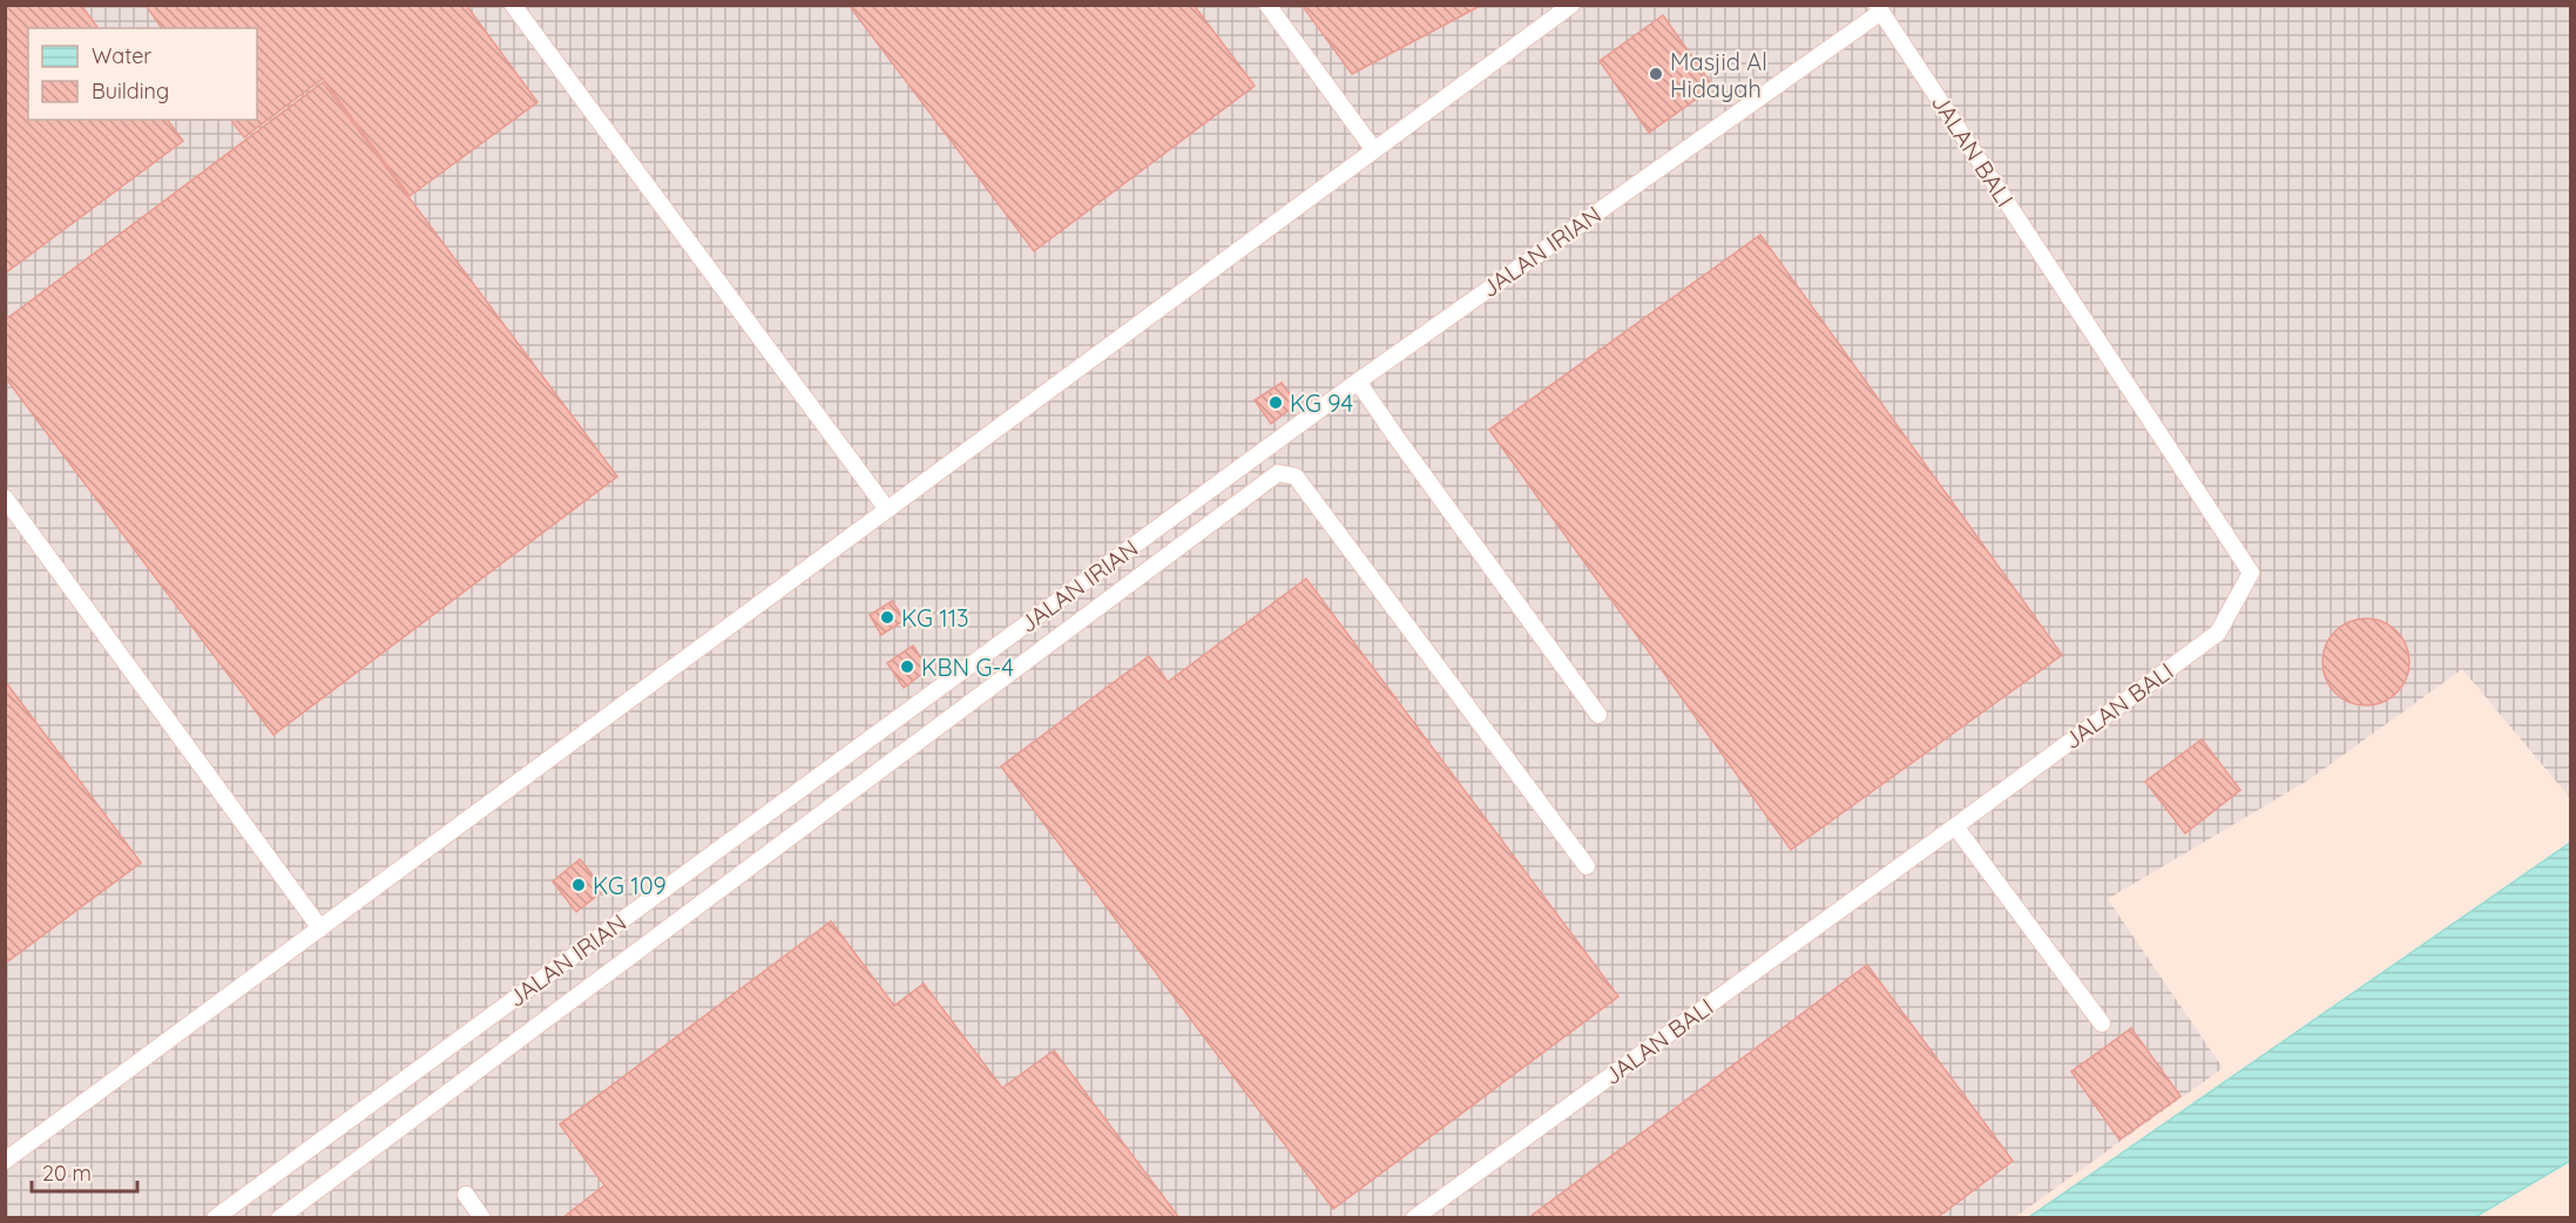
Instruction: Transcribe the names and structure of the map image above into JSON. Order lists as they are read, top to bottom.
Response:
{
  "streets": {
    "lane": ["JALAN BALI", "JALAN IRIAN"]
  },
  "crossings": [
    ["JALAN BALI", "JALAN IRIAN"]
  ],
  "places": [
    "Masjid Al Hidayah",
    "KG 94",
    "KG 113",
    "KBN G-4",
    "KG 109"
  ],
  "legend": ["Water", "Building"],
  "scale_bar": "20 m"
}
